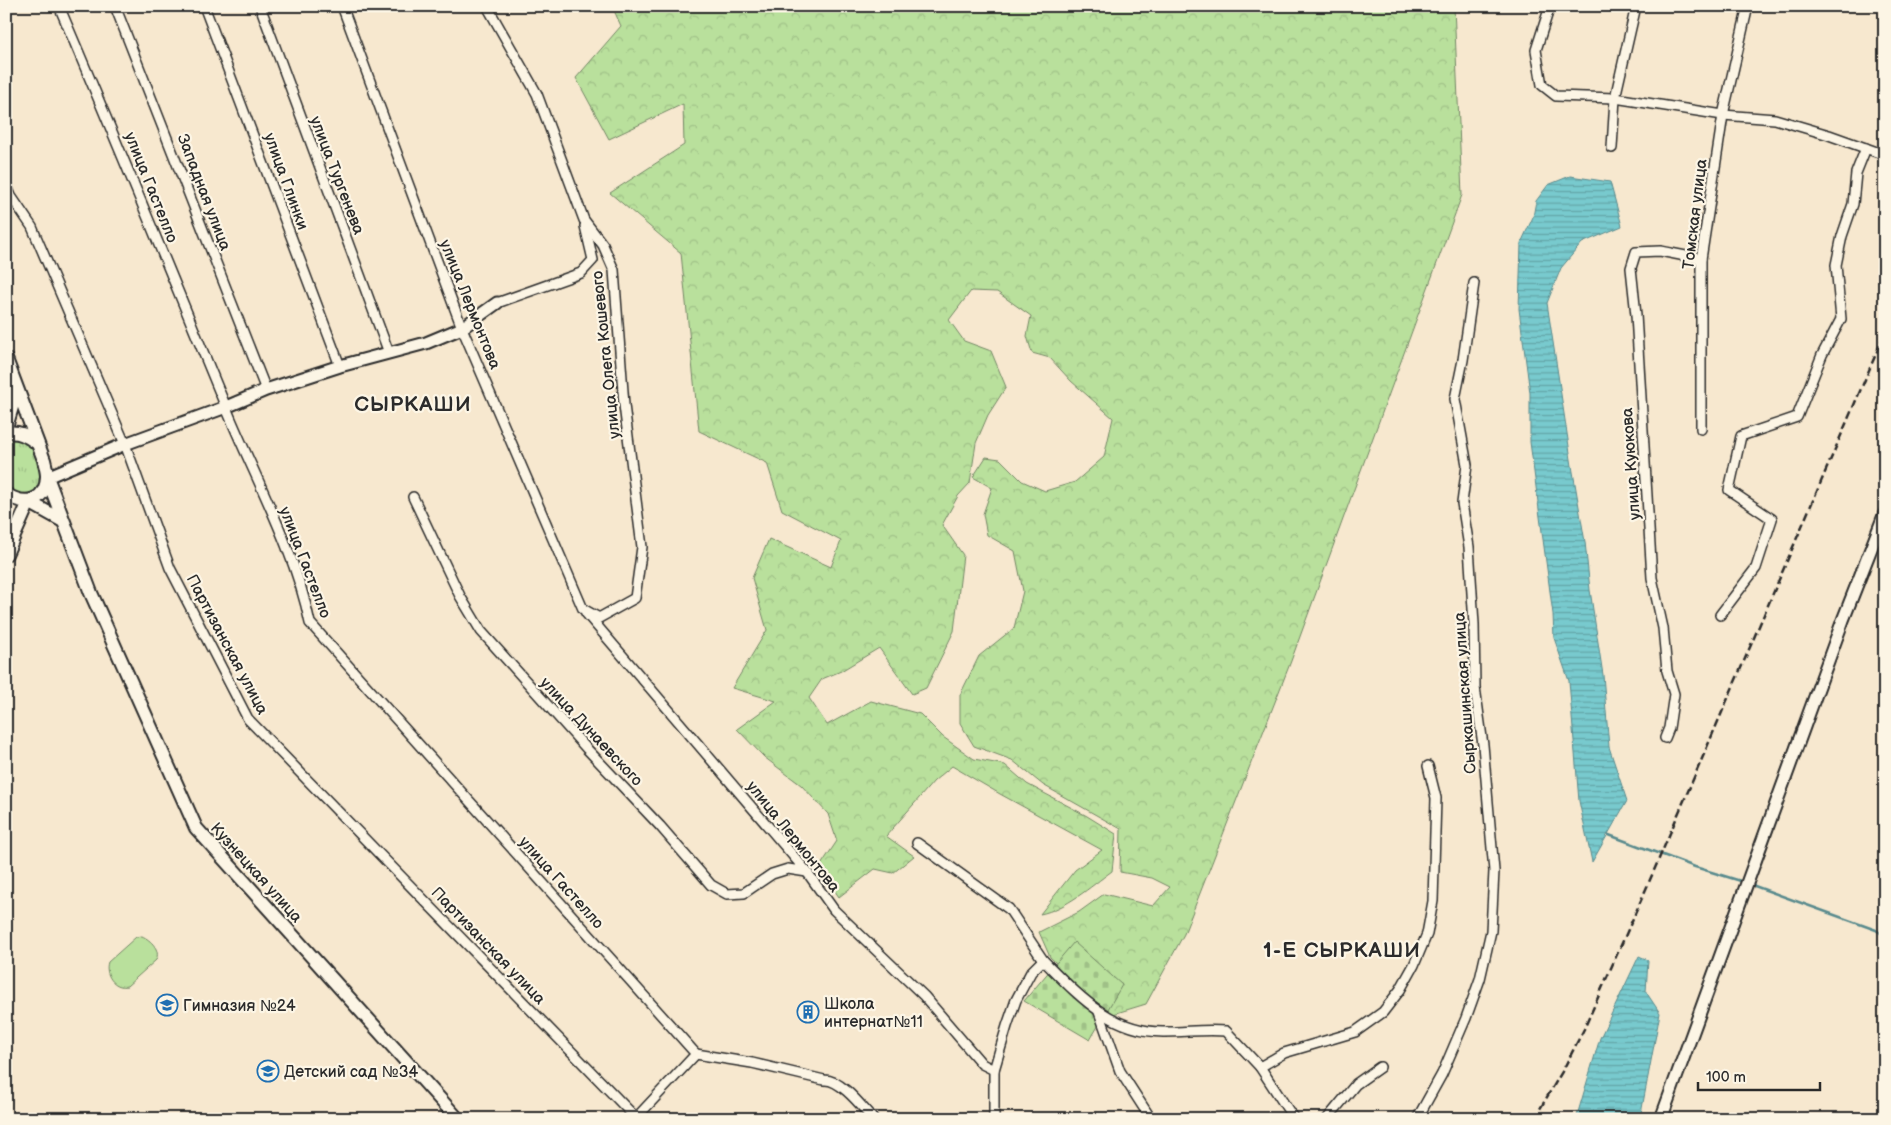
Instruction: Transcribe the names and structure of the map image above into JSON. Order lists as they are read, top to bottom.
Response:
{
  "streets": {
    "main road": ["Кузнецкая улица"],
    "street": [
      "улица Тургенева",
      "улица Глинки",
      "улица Гастелло",
      "Западная улица",
      "Томская улица",
      "улица Лермонтова",
      "улица Олега Кошевого",
      "улица Куюкова",
      "Партизанская улица",
      "Сыркашинская улица",
      "улица Дунаевского"
    ]
  },
  "crossings": [
    ["Томская улица", "улица Куюкова"],
    ["улица Лермонтова", "улица Олега Кошевого"],
    ["улица Лермонтова", "улица Дунаевского"]
  ],
  "districts": ["СЫРКАШИ", "1-Е СЫРКАШИ"],
  "places": {
    "school or university": ["Гимназия №24", "Детский сад №34"],
    "building": ["Школа интернат№11"]
  },
  "scale_bar": "100 m"
}
